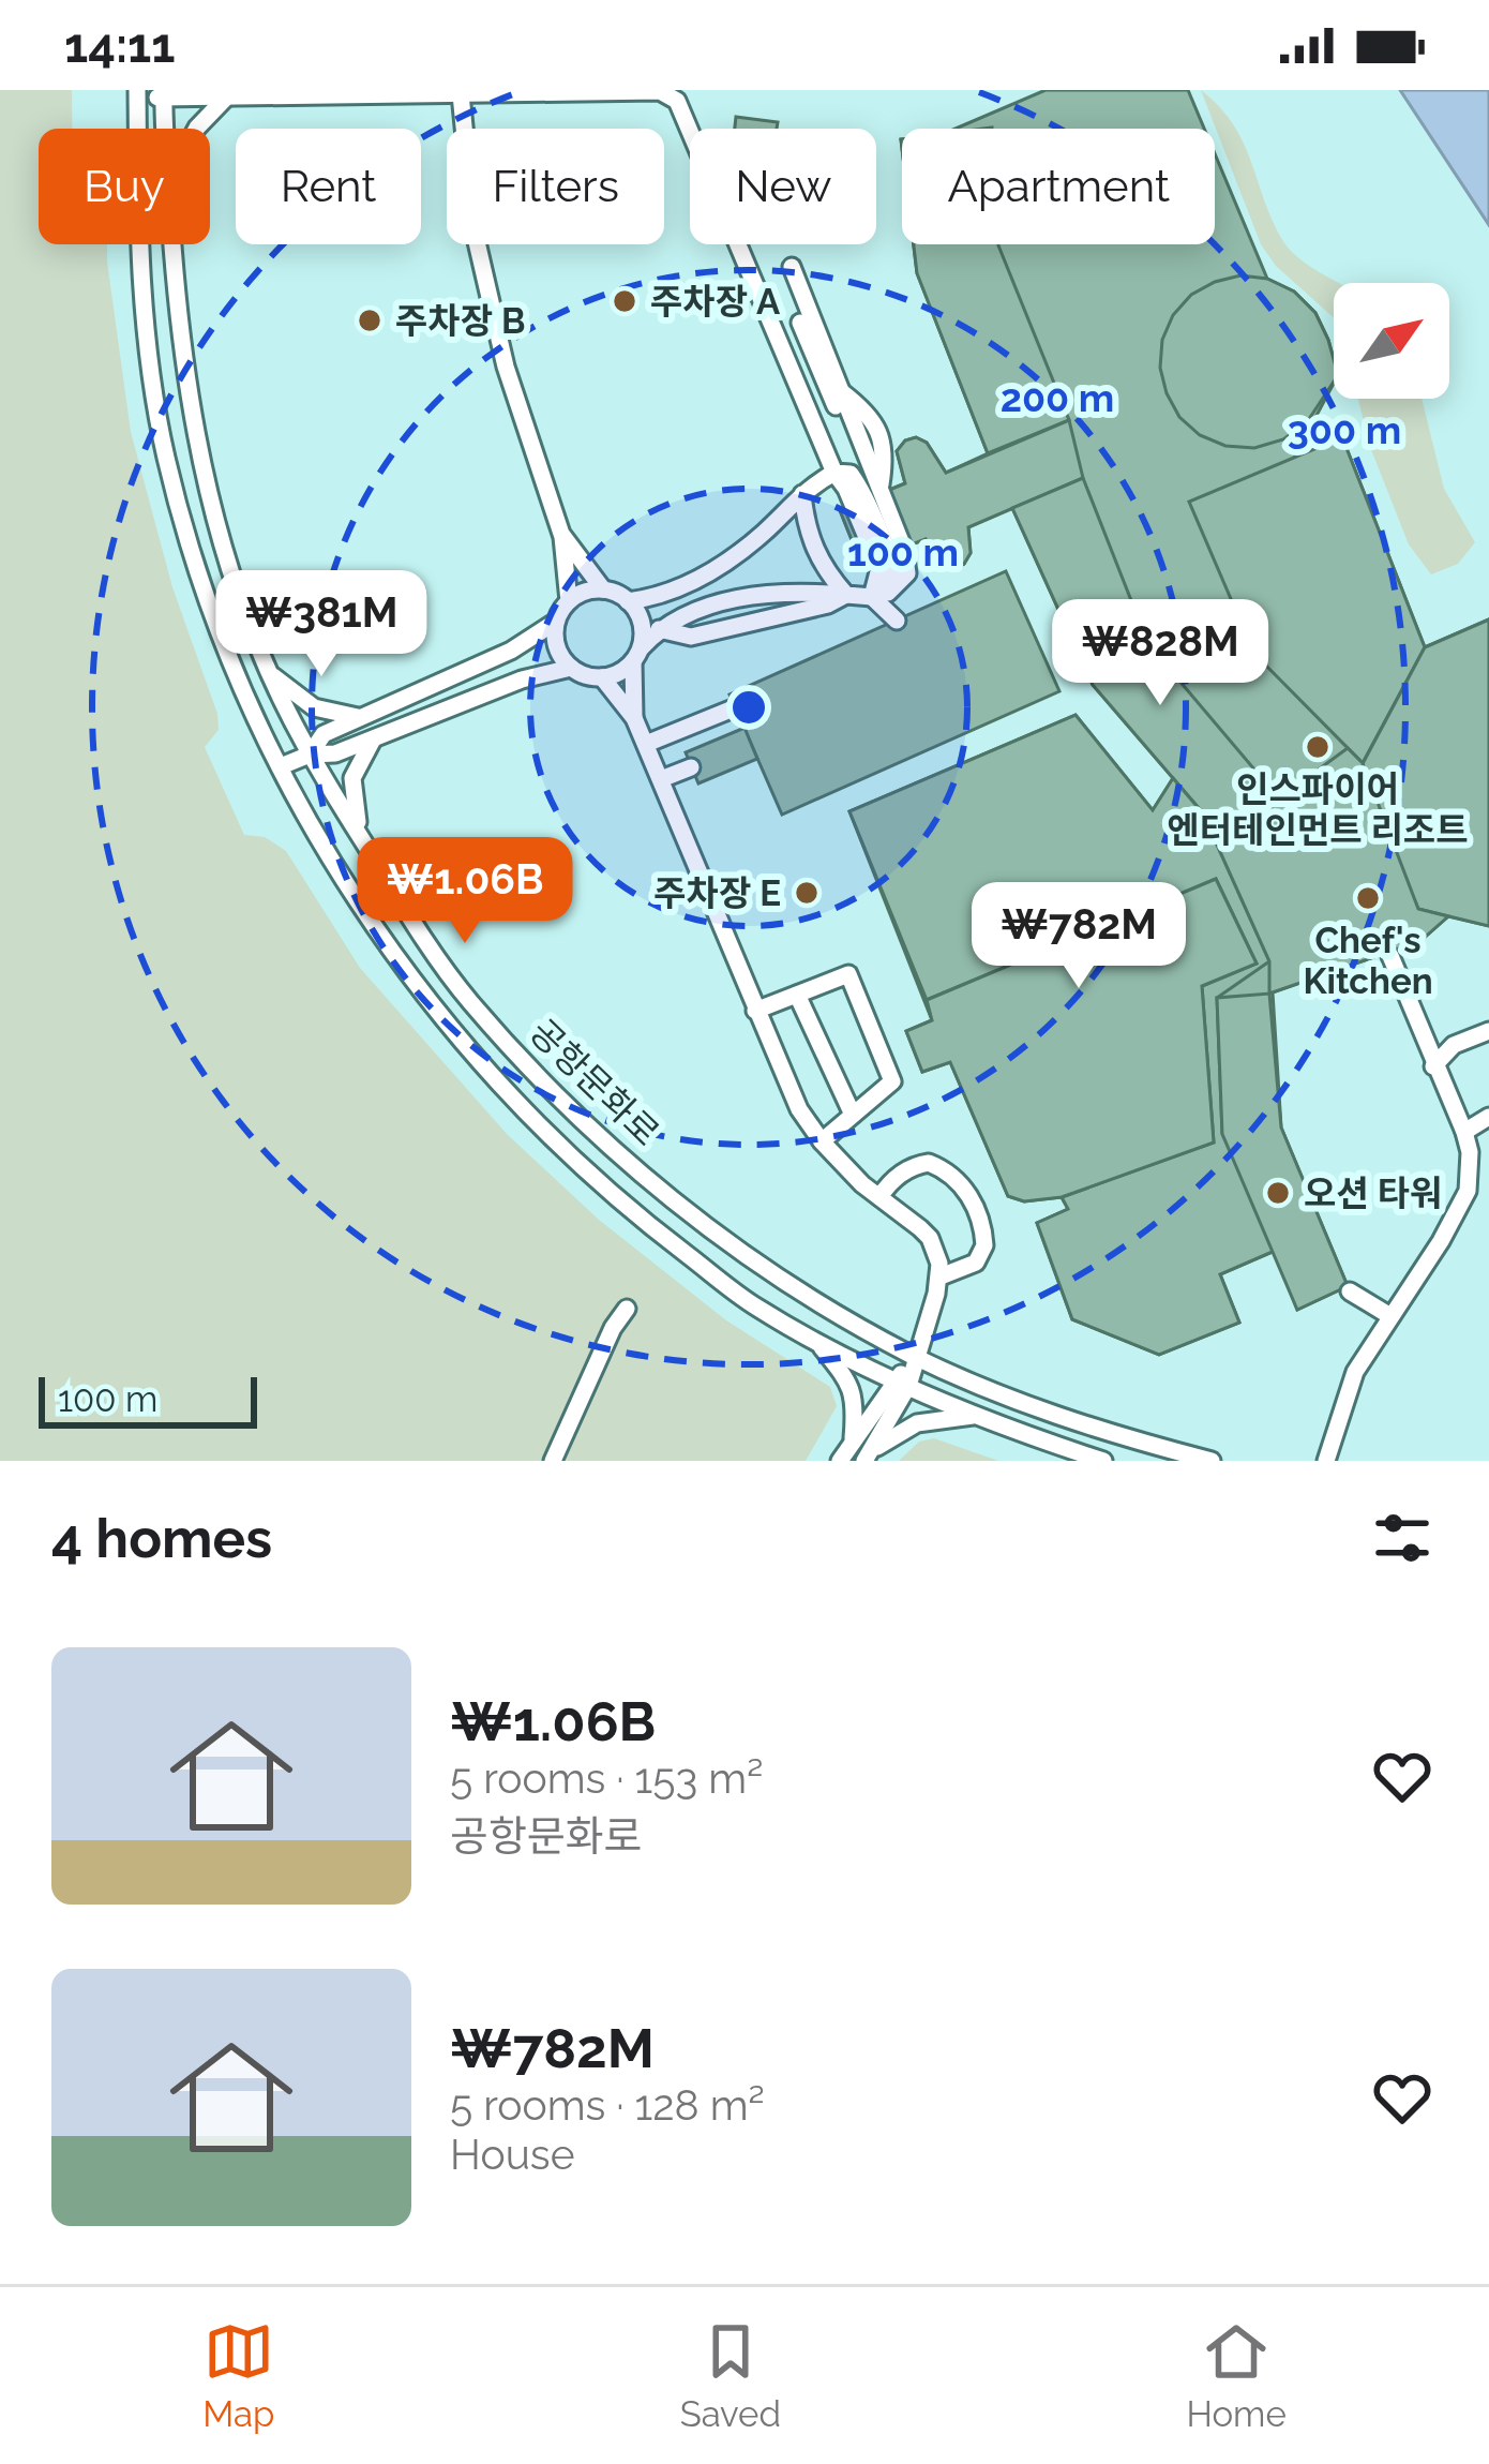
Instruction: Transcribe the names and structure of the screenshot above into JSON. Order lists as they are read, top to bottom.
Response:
{
  "streets": {
    "street": ["공항문화로"]
  },
  "places": [
    "주차장 A",
    "주차장 B",
    "인스파이어 엔터테인먼트 리조트",
    "주차장 E",
    "Chef's Kitchen",
    "오션 타워"
  ],
  "scale_bar": "100 m",
  "north": "top right",
  "page": {
    "status": "14:11",
    "chip": [
      "Buy",
      "Rent",
      "Filters",
      "New",
      "Apartment"
    ],
    "price": [
      "₩381M",
      "₩828M",
      "₩1.06B",
      "₩782M"
    ],
    "scale": "100 m",
    "heading": "4 homes",
    "list": [
      {
        "name": "₩1.06B",
        "note": "5 rooms · 153 m² · 공항문화로"
      },
      {
        "name": "₩782M",
        "note": "5 rooms · 128 m² · House"
      }
    ],
    "tabs": ["Map", "Saved", "Home"]
  },
  "rings": ["200 m", "300 m", "100 m"]
}
